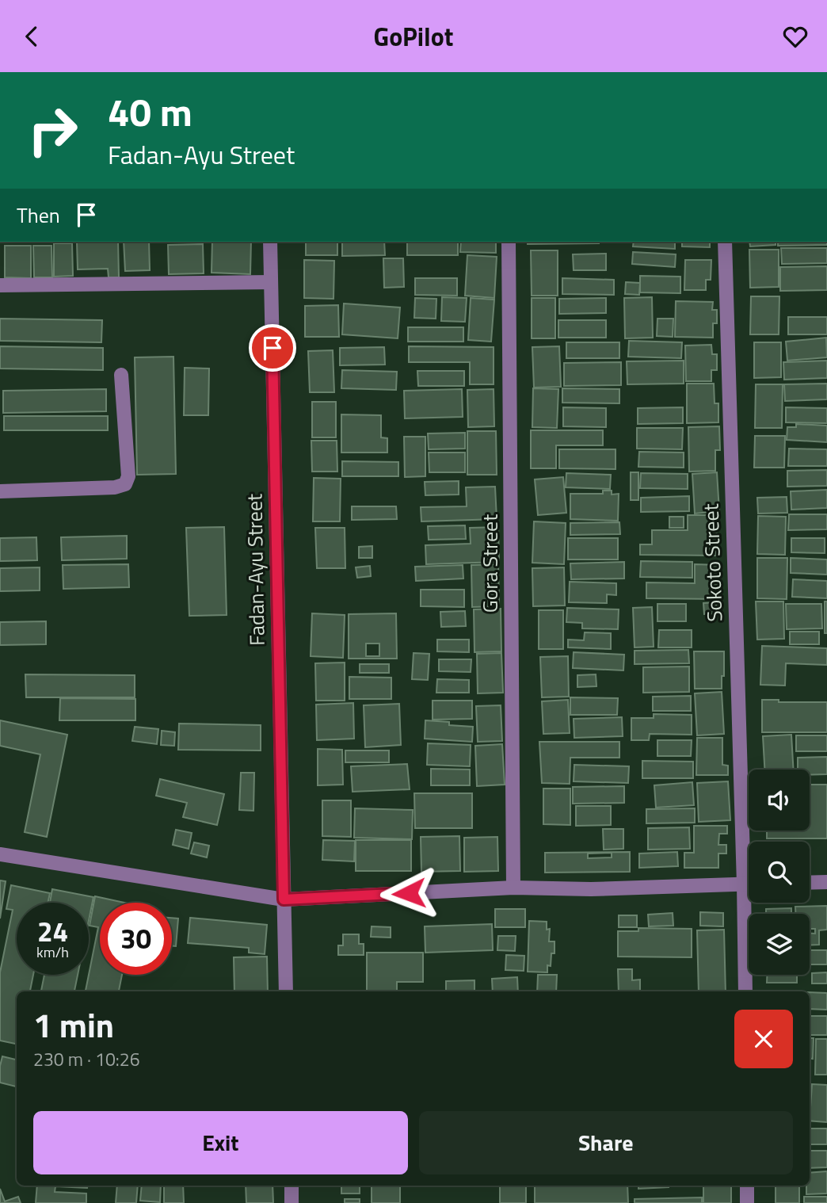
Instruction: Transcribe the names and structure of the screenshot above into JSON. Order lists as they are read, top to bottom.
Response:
{
  "streets": {
    "street": ["Sokoto Street", "Gora Street", "Fadan-Ayu Street"]
  },
  "page": {
    "header": "GoPilot",
    "turn": ["40 m", "Fadan-Ayu Street"],
    "then": "Then",
    "speed": "24 km/h",
    "limit": "30",
    "heading": ["1 min", "230 m · 10:26"],
    "buttons": ["Exit", "Share"]
  }
}
